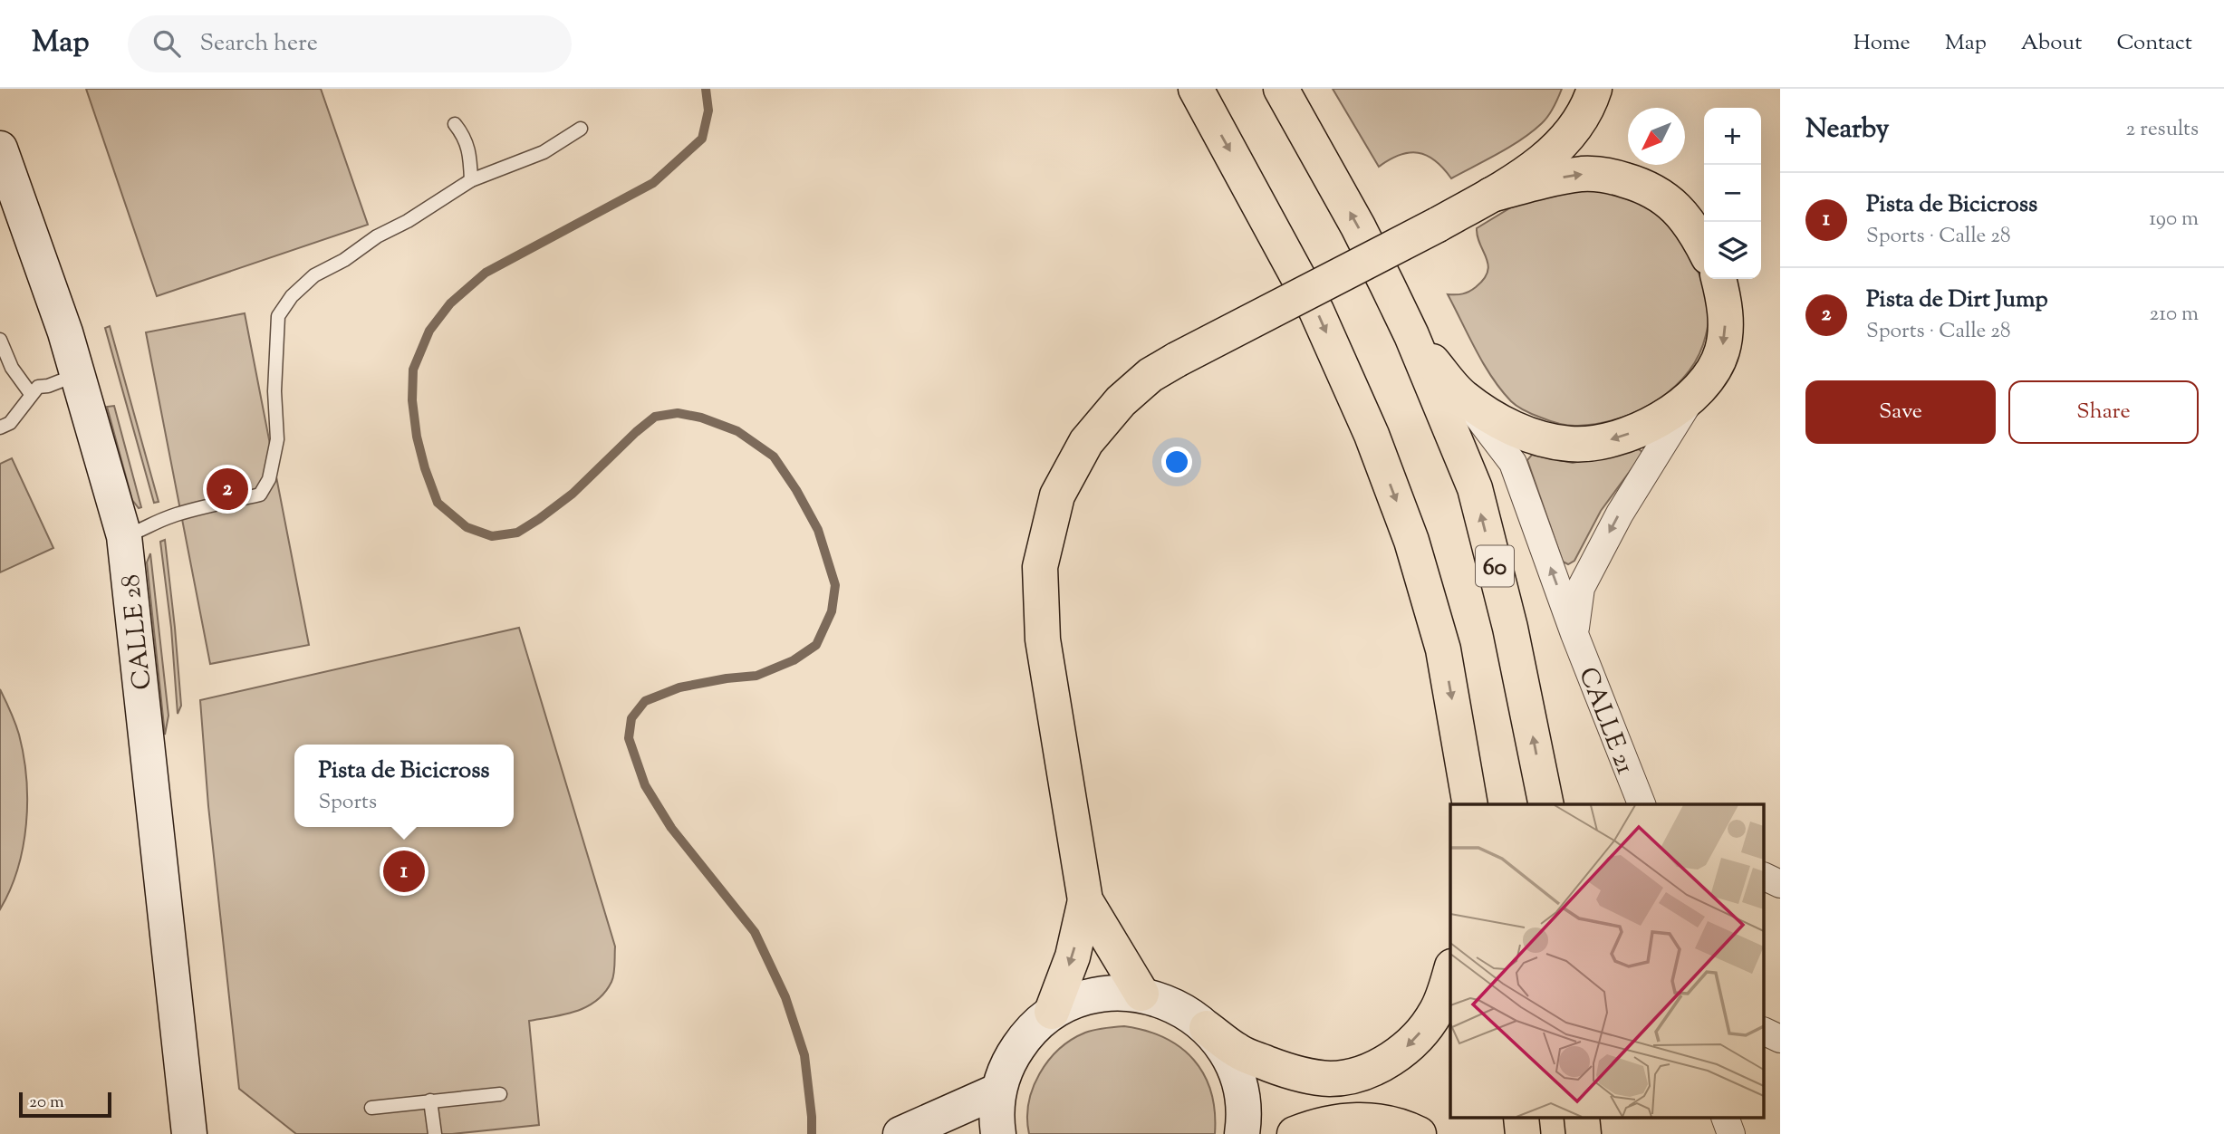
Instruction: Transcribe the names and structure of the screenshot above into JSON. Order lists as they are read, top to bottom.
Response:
{
  "streets": {
    "highway": ["60"],
    "main road": ["CALLE 28"],
    "street": ["CALLE 21"]
  },
  "one_way": ["CALLE 21"],
  "scale_bar": "20 m",
  "north": "bottom left",
  "page": {
    "header": "Map",
    "search": "Search here",
    "nav": [
      "Home",
      "Map",
      "About",
      "Contact"
    ],
    "heading": ["Nearby", "2 results"],
    "map_buttons": ["+", "−"],
    "list": [
      {
        "mark": "1",
        "name": "Pista de Bicicross",
        "note": "Sports · Calle 28",
        "value": "190 m"
      },
      {
        "mark": "2",
        "name": "Pista de Dirt Jump",
        "note": "Sports · Calle 28",
        "value": "210 m"
      }
    ],
    "buttons": ["Save", "Share"],
    "pins": ["2", "1"],
    "popup": ["Pista de Bicicross", "Sports"],
    "scale": "20 m"
  }
}
